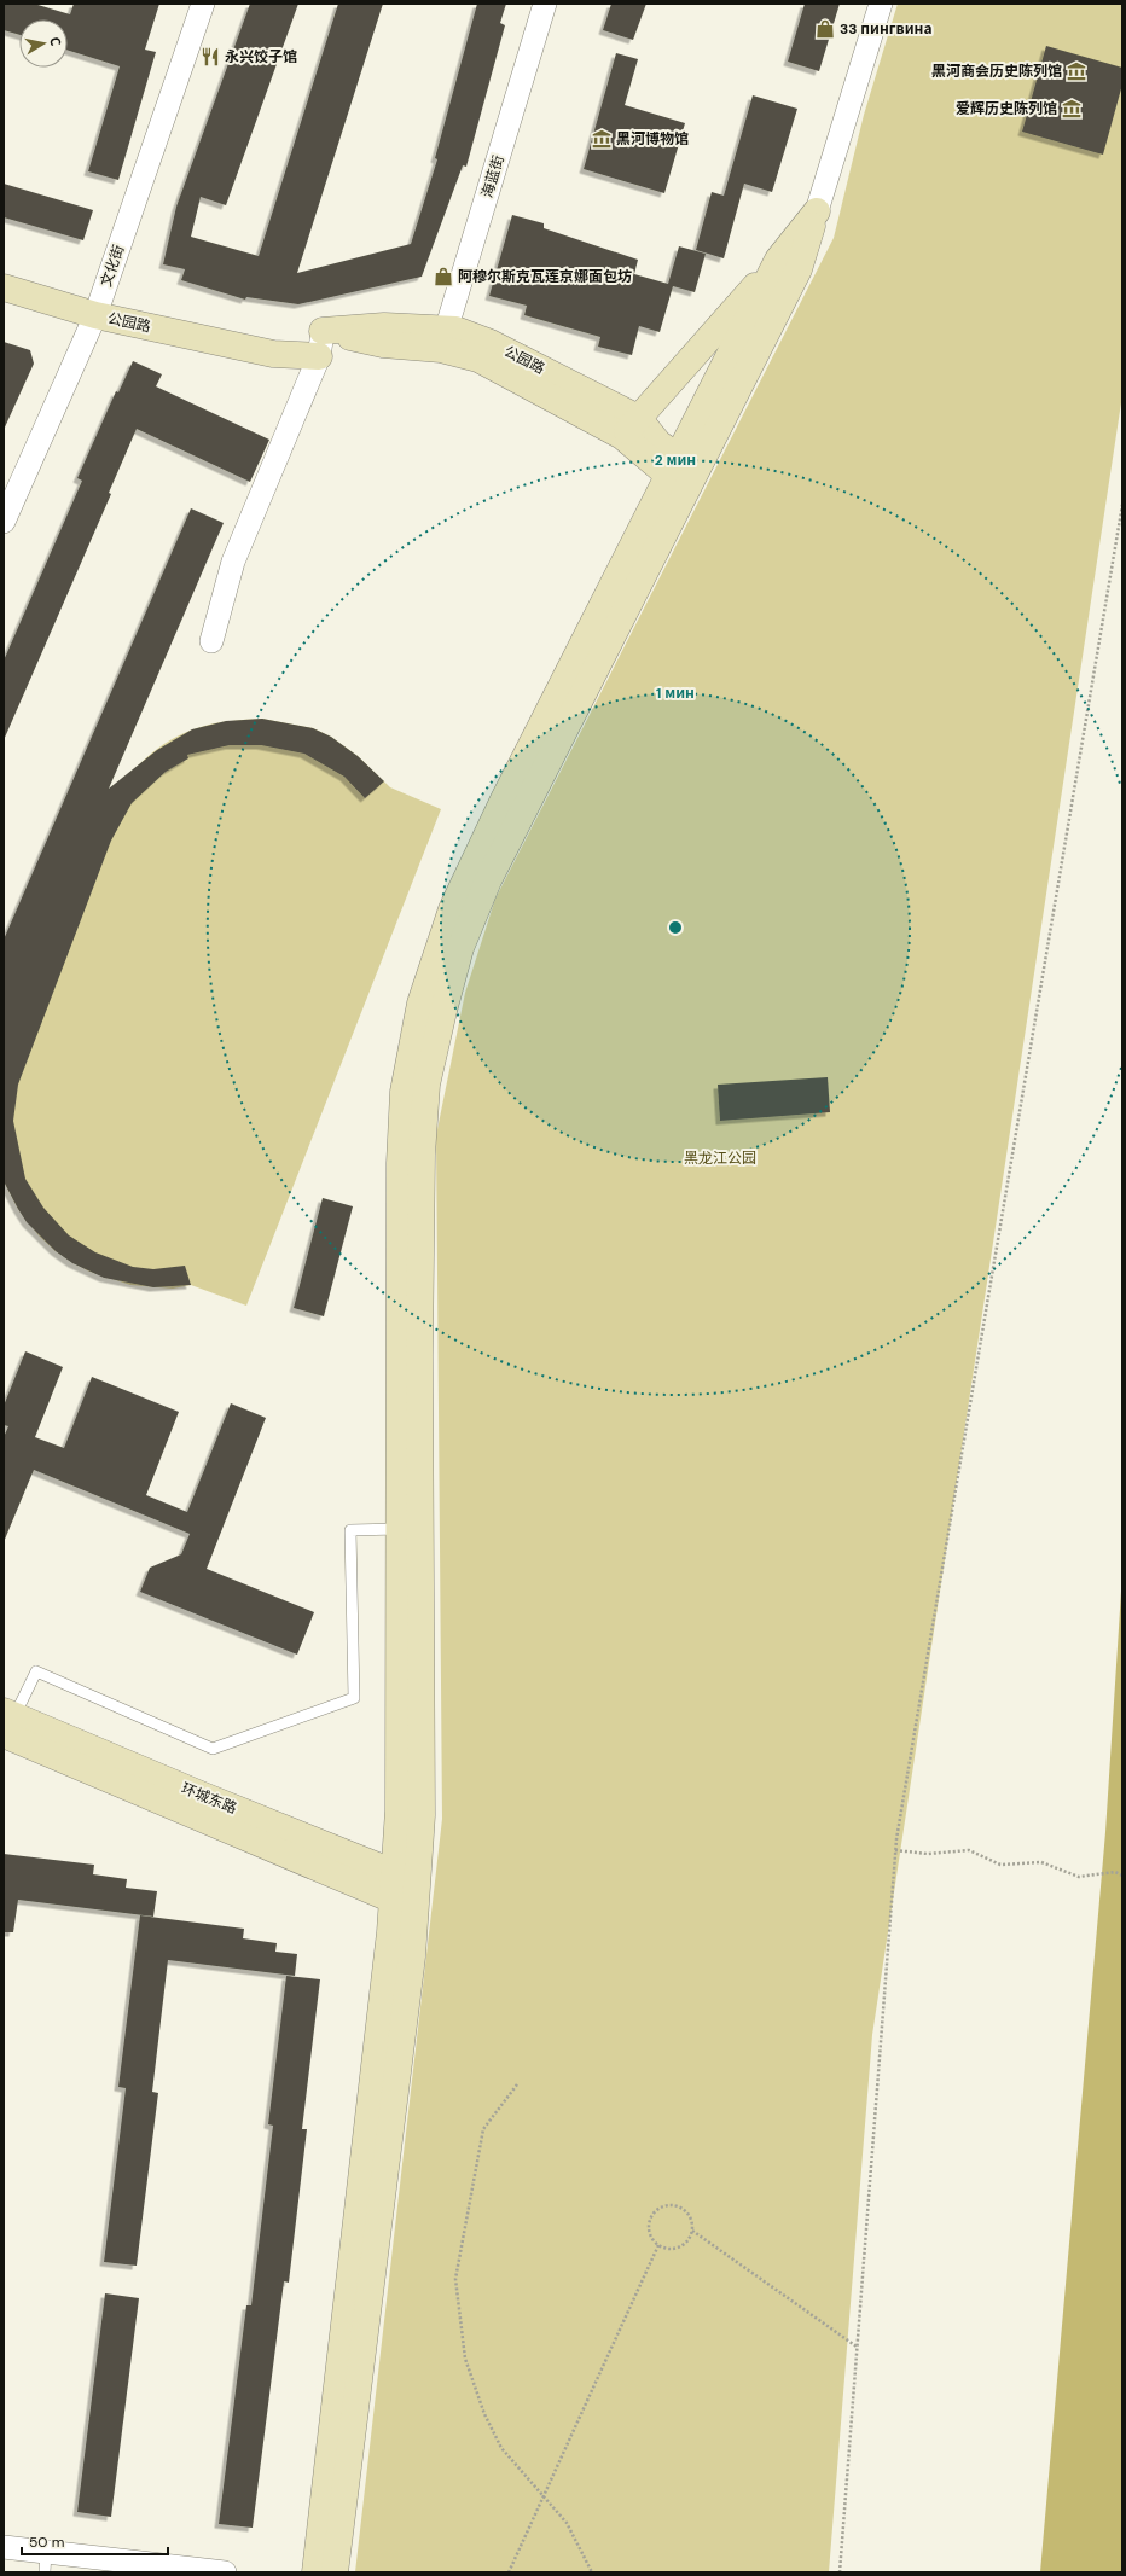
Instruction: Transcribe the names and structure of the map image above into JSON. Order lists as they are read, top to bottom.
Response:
{
  "streets": {
    "street": [
      "海蓝街",
      "文化街",
      "公园路",
      "环城东路"
    ]
  },
  "crossings": [
    ["海蓝街", "公园路"],
    ["文化街", "公园路"]
  ],
  "parks": ["黑龙江公园"],
  "places": {
    "shop": ["33 пингвина", "阿穆尔斯克瓦莲京娜面包坊"],
    "restaurant": ["永兴饺子馆"],
    "museum": ["黑河商会历史陈列馆", "爱辉历史陈列馆", "黑河博物馆"]
  },
  "scale_bar": "50 m",
  "north": "right",
  "rings": ["2 мин", "1 мин"]
}
